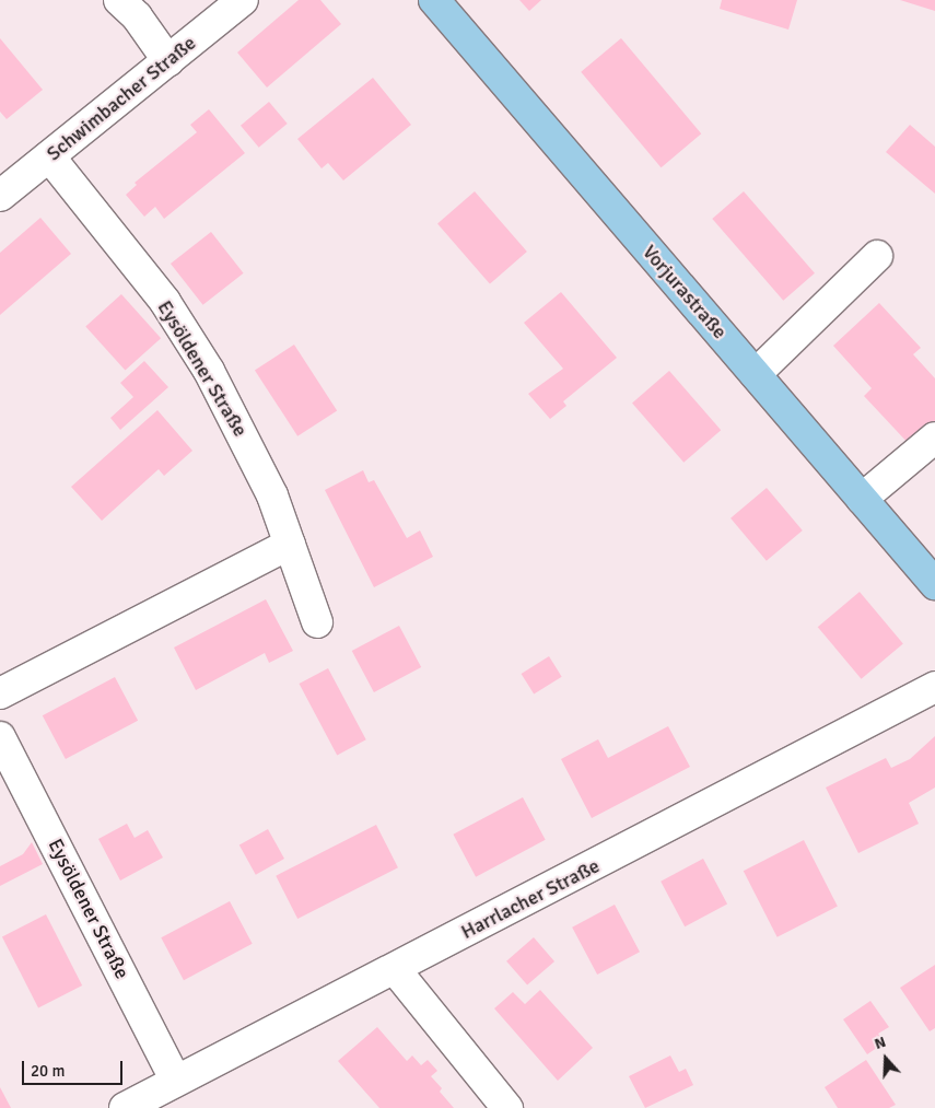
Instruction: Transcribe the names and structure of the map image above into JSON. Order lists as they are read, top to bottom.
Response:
{
  "streets": {
    "main road": ["Vorjurastraße"],
    "street": ["Schwimbacher Straße", "Eysöldener Straße", "Harrlacher Straße"]
  },
  "crossings": [
    ["Schwimbacher Straße", "Eysöldener Straße"],
    ["Eysöldener Straße", "Harrlacher Straße"]
  ],
  "scale_bar": "20 m",
  "north": "top"
}
